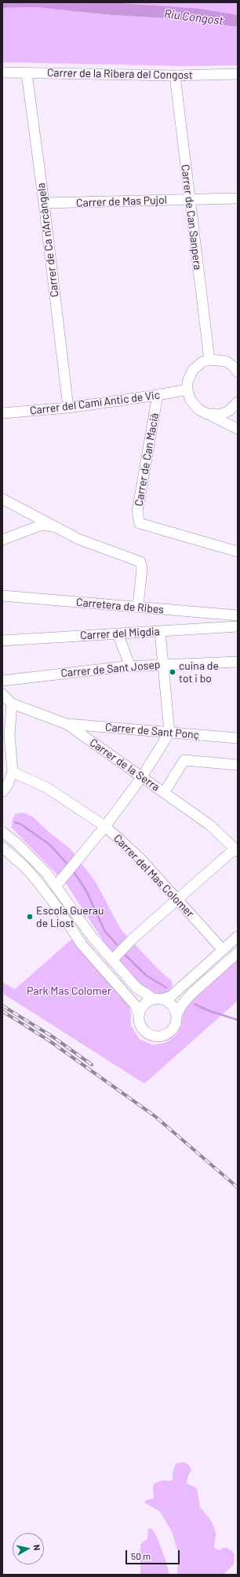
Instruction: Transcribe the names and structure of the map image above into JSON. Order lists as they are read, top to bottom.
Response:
{
  "streets": {
    "street": [
      "Carrer de la Ribera del Congost",
      "Carrer de Mas Pujol",
      "Carrer de Can Sanpera",
      "Carrer de Ca n'Arcàngela",
      "Carrer del Camí Antic de Vic",
      "Carrer de Can Macià",
      "Carretera de Ribes",
      "Carrer del Migdia",
      "Carrer de Sant Josep",
      "Carrer de Sant Ponç",
      "Carrer de la Serra",
      "Carrer del Mas Colomer"
    ]
  },
  "crossings": [
    ["Carrer de la Ribera del Congost", "Carrer de Can Sanpera"],
    ["Carrer de la Ribera del Congost", "Carrer de Ca n'Arcàngela"],
    ["Carrer de Mas Pujol", "Carrer de Can Sanpera"],
    ["Carrer de Mas Pujol", "Carrer de Ca n'Arcàngela"],
    ["Carrer de Ca n'Arcàngela", "Carrer del Camí Antic de Vic"],
    ["Carrer del Camí Antic de Vic", "Carrer de Can Macià"],
    ["Carrer de Sant Ponç", "Carrer de la Serra"]
  ],
  "water": ["Riu Congost"],
  "parks": ["Park Mas Colomer"],
  "places": ["cuina de tot i bo", "Escola Guerau de Liost"],
  "scale_bar": "50 m",
  "north": "right"
}
